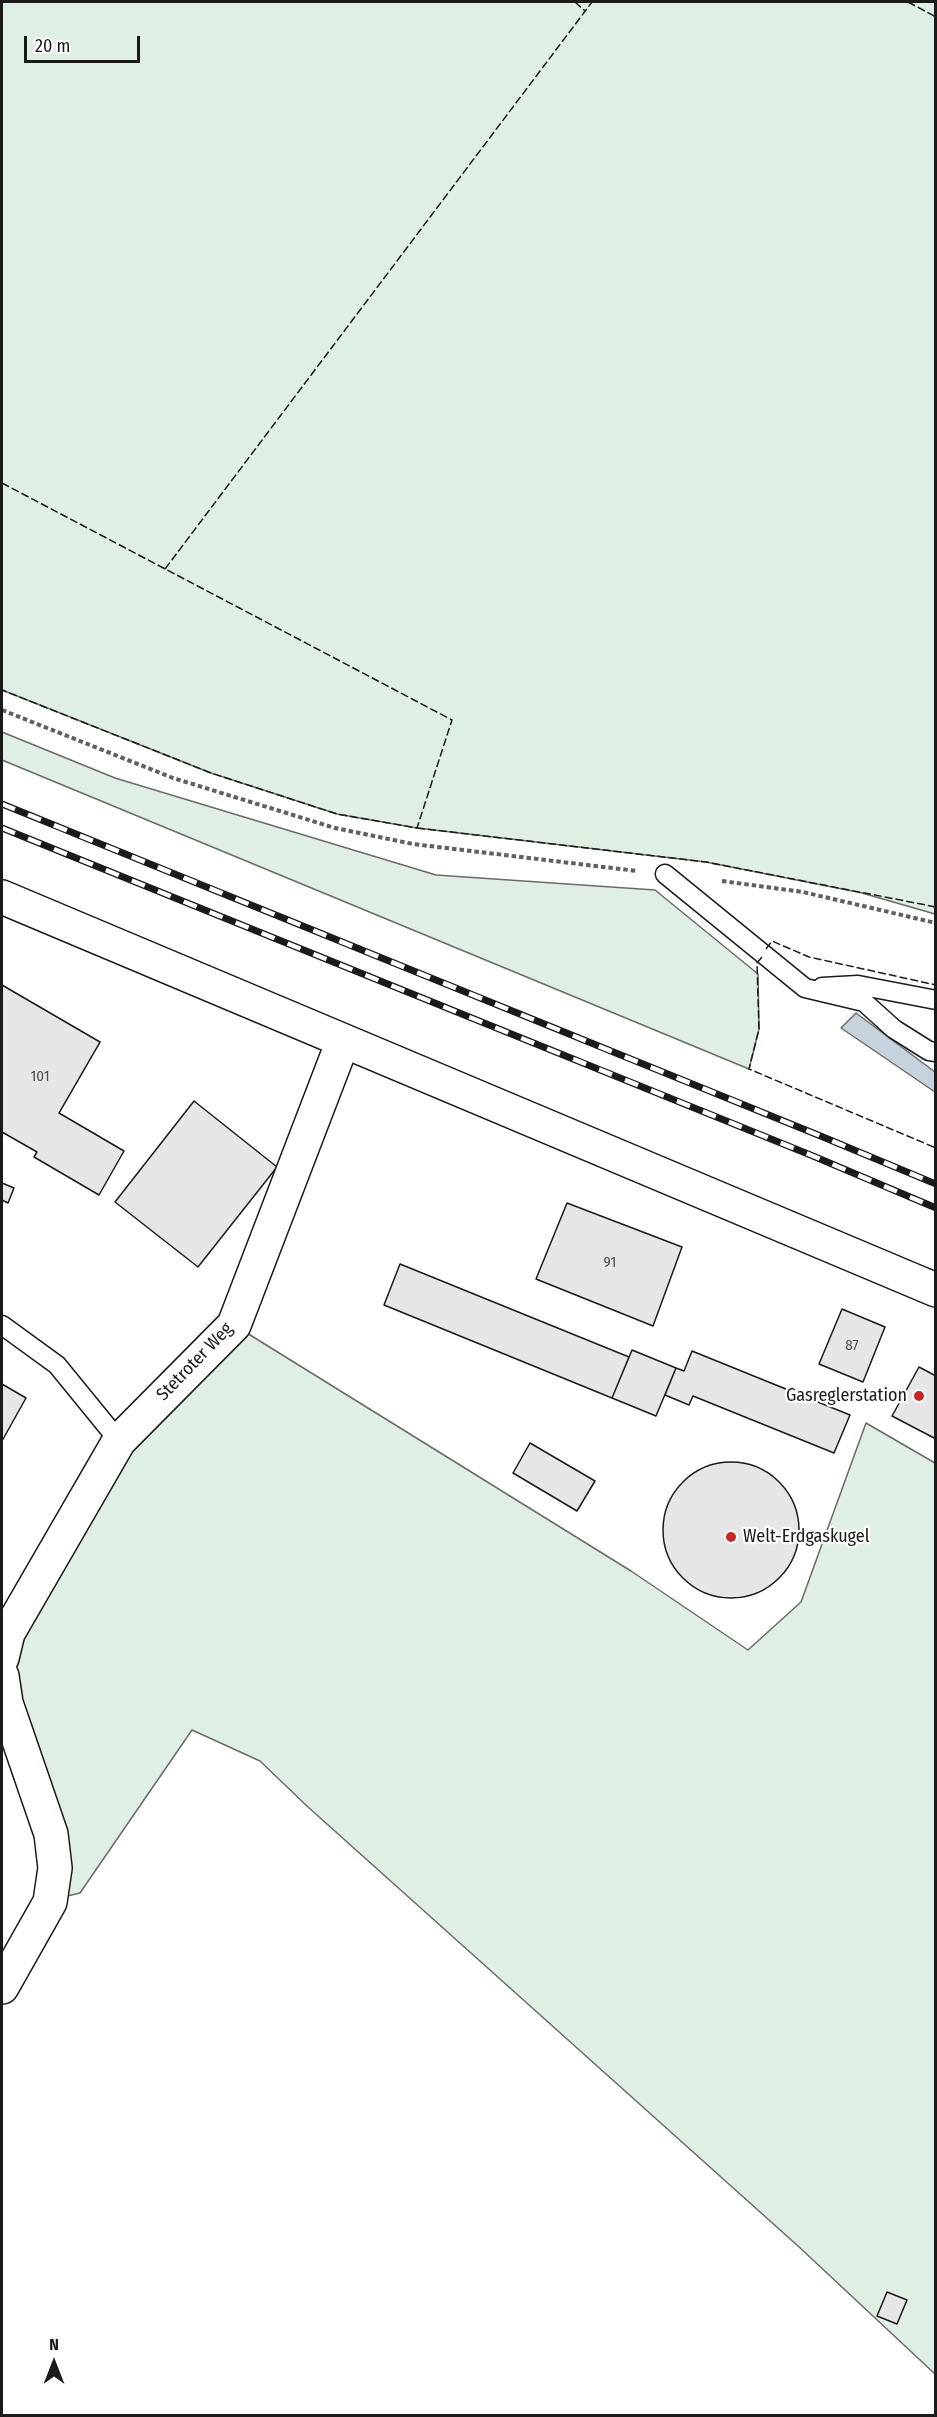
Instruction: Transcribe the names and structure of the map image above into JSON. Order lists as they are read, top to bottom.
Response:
{
  "streets": {
    "street": ["Stetroter Weg"]
  },
  "places": ["Gasreglerstation", "Welt-Erdgaskugel"],
  "house_numbers": ["101", "91", "87"],
  "scale_bar": "20 m",
  "north": "top"
}
